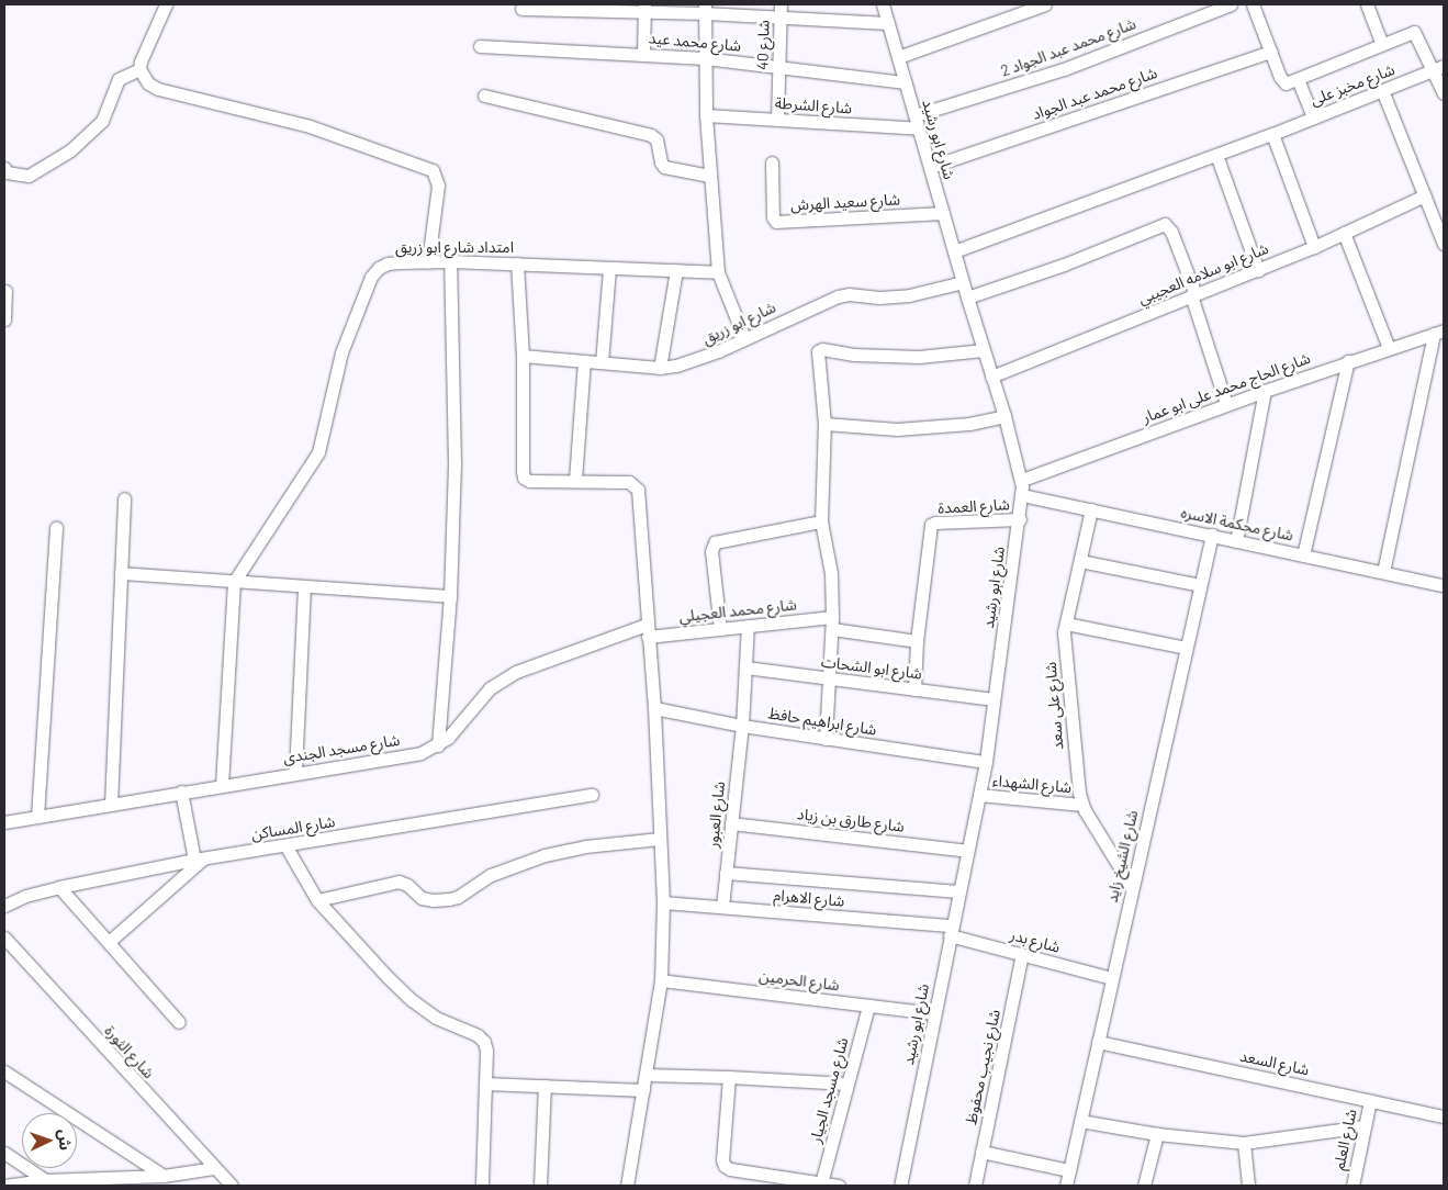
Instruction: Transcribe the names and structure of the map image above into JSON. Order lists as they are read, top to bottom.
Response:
{
  "streets": {
    "street": [
      "شارع محمد عيد",
      "شارع 40",
      "شارع محمد عبد الجواد 2",
      "شارع مخبز على",
      "شارع محمد عبد الجواد",
      "شارع الشرطة",
      "شارع ابو رشيد",
      "شارع سعيد الهرش",
      "امتداد شارع ابو زريق",
      "شارع ابو سلامه العجيبي",
      "شارع ابو زريق",
      "شارع الحاج محمد على ابو عمار",
      "شارع العمدة",
      "شارع محكمة الاسره",
      "شارع محمد العجيلي",
      "شارع ابو الشحات",
      "شارع على سعد",
      "شارع ابراهيم حافظ",
      "شارع مسجد الجندى",
      "شارع الشهداء",
      "شارع العبور",
      "شارع طارق بن زياد",
      "شارع المساكن",
      "شارع الشيخ زايد",
      "شارع الاهرام",
      "شارع بدر",
      "شارع الحرمين",
      "شارع الثورة",
      "شارع السعد",
      "شارع نجيب محفوظ",
      "شارع مسجد الجيار",
      "شارع العلم"
    ]
  },
  "crossings": [
    ["شارع محمد عيد", "شارع 40"],
    ["شارع محمد عيد", "شارع ابو رشيد"],
    ["شارع 40", "شارع الشرطة"],
    ["شارع محمد عبد الجواد 2", "شارع ابو رشيد"],
    ["شارع مخبز على", "شارع ابو رشيد"],
    ["شارع محمد عبد الجواد", "شارع ابو رشيد"],
    ["شارع الشرطة", "شارع ابو رشيد"],
    ["شارع ابو رشيد", "شارع سعيد الهرش"],
    ["شارع ابو رشيد", "شارع ابو سلامه العجيبي"],
    ["شارع ابو رشيد", "شارع ابو زريق"],
    ["شارع ابو رشيد", "شارع الحاج محمد على ابو عمار"],
    ["شارع ابو رشيد", "شارع العمدة"],
    ["شارع ابو رشيد", "شارع محكمة الاسره"],
    ["شارع ابو رشيد", "شارع ابو الشحات"],
    ["شارع ابو رشيد", "شارع ابراهيم حافظ"],
    ["شارع ابو رشيد", "شارع الشهداء"],
    ["شارع ابو رشيد", "شارع طارق بن زياد"],
    ["شارع ابو رشيد", "شارع الاهرام"],
    ["شارع ابو رشيد", "شارع بدر"],
    ["شارع ابو رشيد", "شارع الحرمين"],
    ["شارع العمدة", "شارع محمد العجيلي"],
    ["شارع محكمة الاسره", "شارع على سعد"],
    ["شارع محكمة الاسره", "شارع الشيخ زايد"],
    ["شارع محمد العجيلي", "شارع مسجد الجندى"],
    ["شارع محمد العجيلي", "شارع العبور"],
    ["شارع ابو الشحات", "شارع العبور"],
    ["شارع على سعد", "شارع الشهداء"],
    ["شارع على سعد", "شارع الشيخ زايد"],
    ["شارع ابراهيم حافظ", "شارع العبور"],
    ["شارع العبور", "شارع طارق بن زياد"],
    ["شارع العبور", "شارع الاهرام"],
    ["شارع الشيخ زايد", "شارع بدر"],
    ["شارع الشيخ زايد", "شارع السعد"],
    ["شارع الاهرام", "شارع بدر"],
    ["شارع بدر", "شارع نجيب محفوظ"],
    ["شارع الحرمين", "شارع مسجد الجيار"],
    ["شارع السعد", "شارع العلم"]
  ],
  "north": "right"
}
